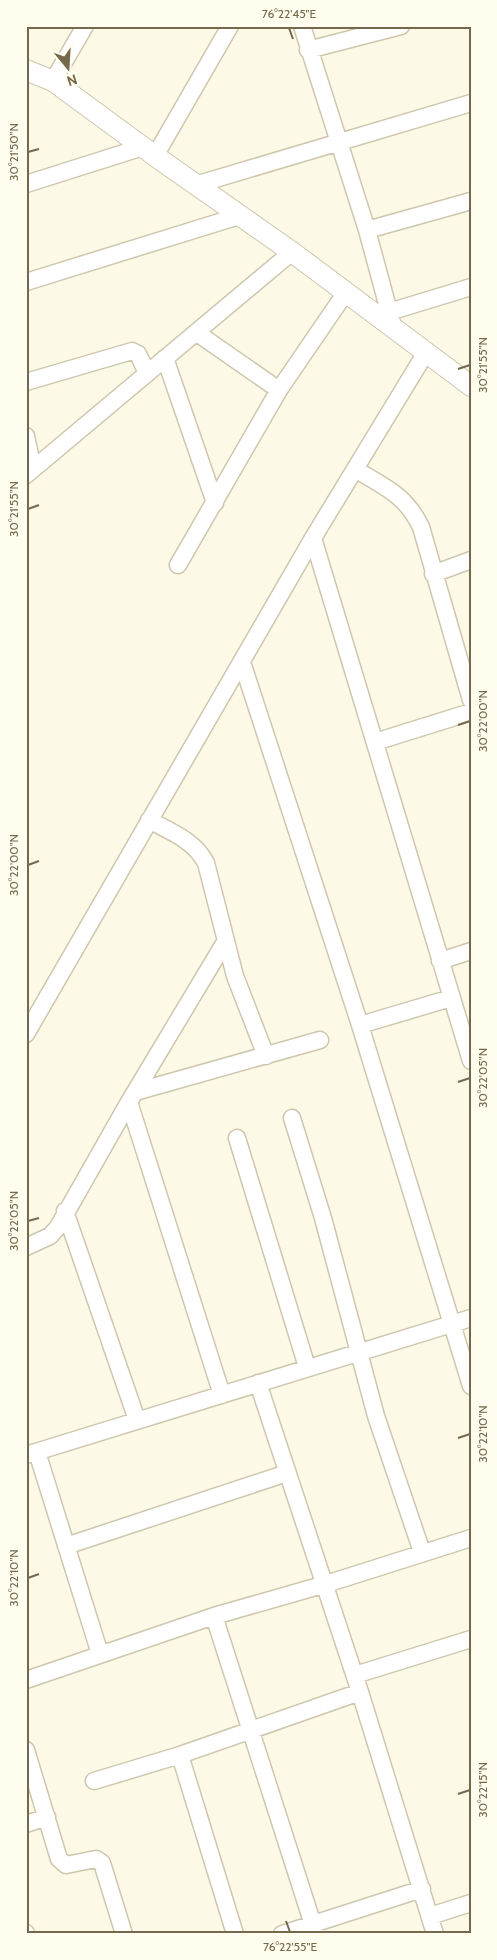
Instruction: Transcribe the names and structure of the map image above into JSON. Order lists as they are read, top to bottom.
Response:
{
  "north": "bottom",
  "coordinates": [
    "76°22'45\"E",
    "30°21'50\"N",
    "30°21'55\"N",
    "30°22'00\"N",
    "30°22'05\"N",
    "30°22'10\"N",
    "30°22'15\"N",
    "76°22'55\"E"
  ]
}
